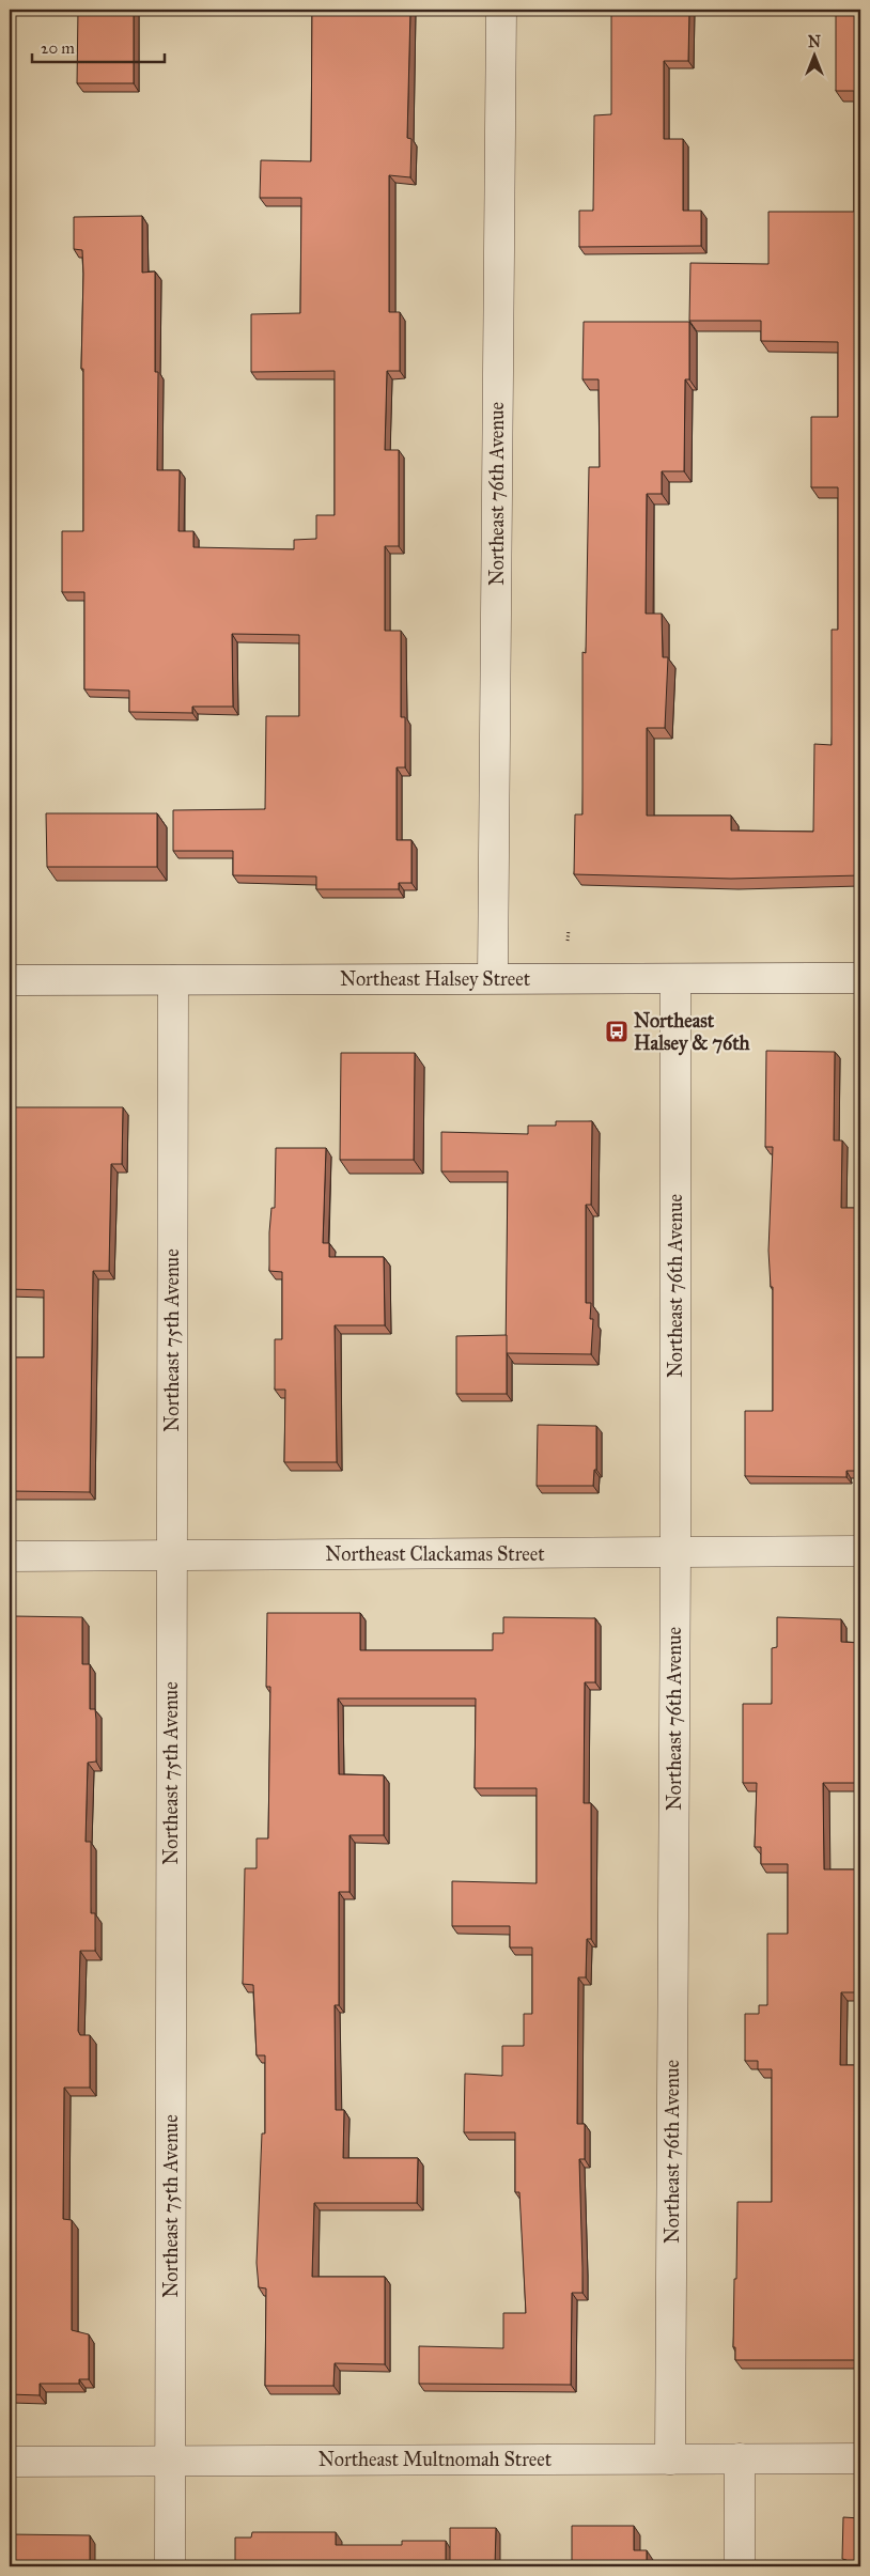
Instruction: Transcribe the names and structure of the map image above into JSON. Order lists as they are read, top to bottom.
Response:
{
  "streets": {
    "street": [
      "Northeast 76th Avenue",
      "Northeast Halsey Street",
      "Northeast 75th Avenue",
      "Northeast Clackamas Street",
      "Northeast Multnomah Street"
    ]
  },
  "crossings": [
    ["Northeast 76th Avenue", "Northeast Halsey Street"],
    ["Northeast 76th Avenue", "Northeast Clackamas Street"],
    ["Northeast 76th Avenue", "Northeast Multnomah Street"],
    ["Northeast Halsey Street", "Northeast 75th Avenue"],
    ["Northeast 75th Avenue", "Northeast Clackamas Street"],
    ["Northeast 75th Avenue", "Northeast Multnomah Street"]
  ],
  "places": {
    "bus stop": ["Northeast Halsey & 76th"]
  },
  "scale_bar": "20 m",
  "north": "top"
}
